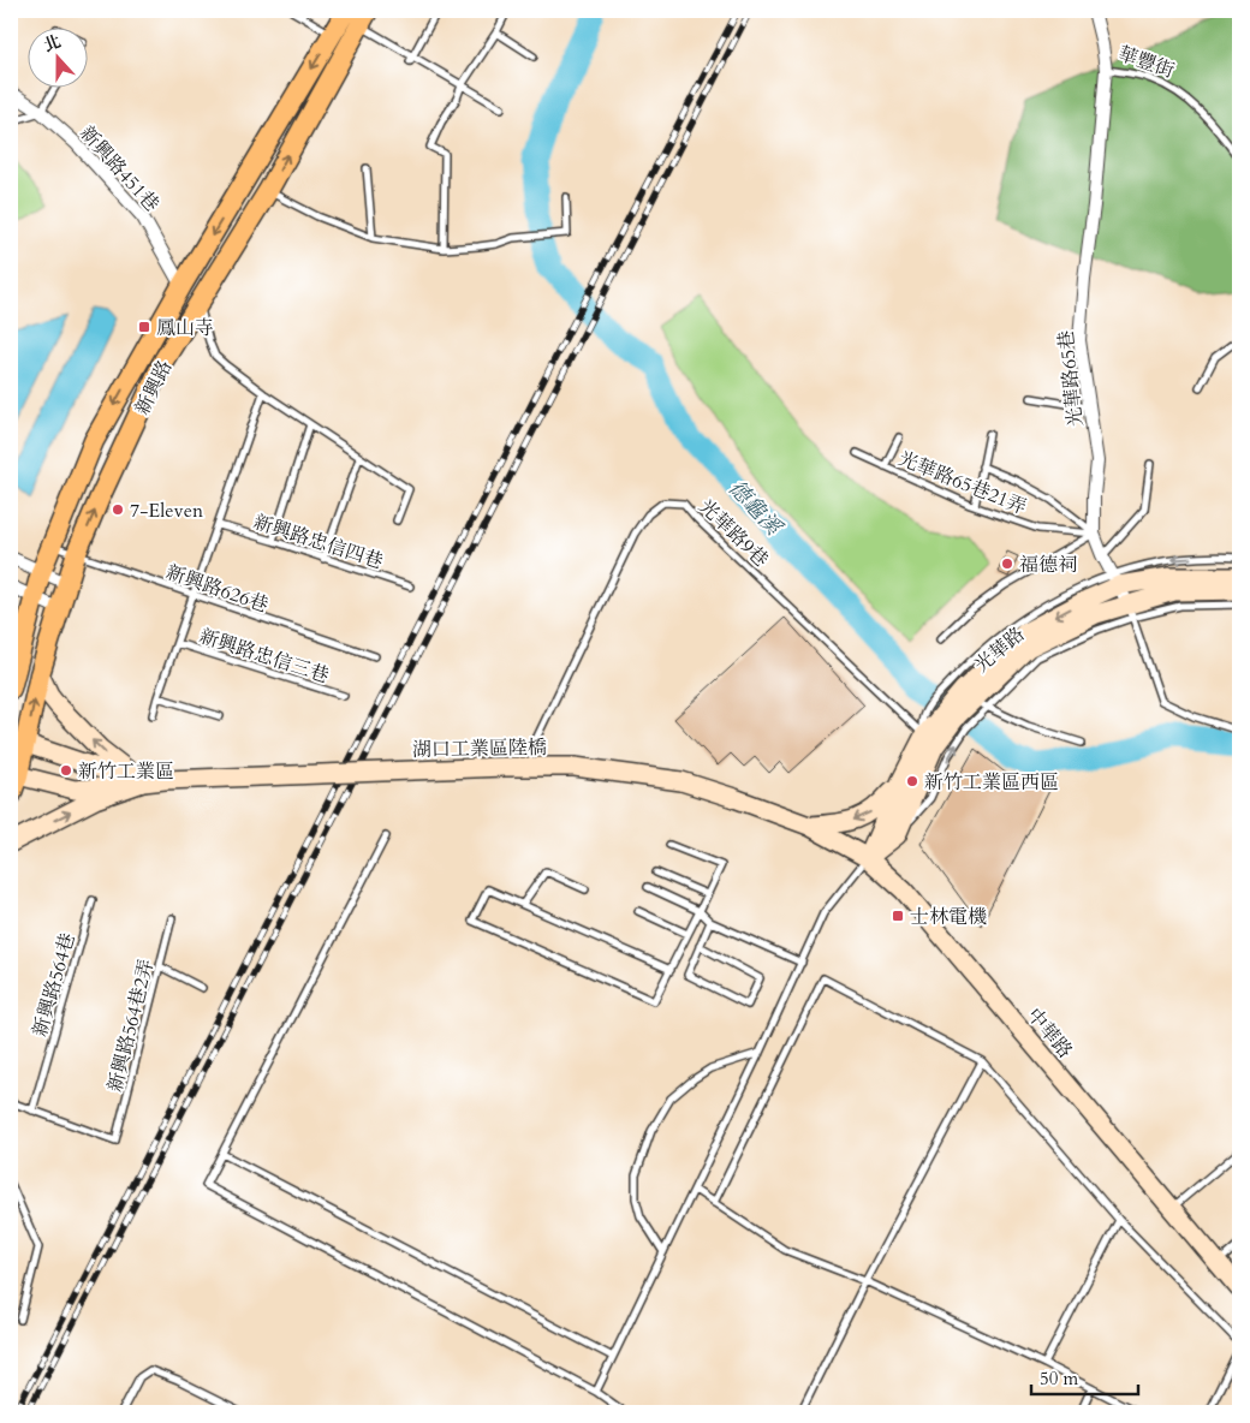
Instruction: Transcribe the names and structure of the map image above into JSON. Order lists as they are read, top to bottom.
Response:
{
  "streets": {
    "main road": ["新興路"],
    "street": [
      "華豐街",
      "新興路451巷",
      "光華路65巷",
      "光華路",
      "湖口工業區陸橋",
      "中華路"
    ],
    "lane": [
      "光華路65巷21弄",
      "光華路9巷",
      "新興路忠信四巷",
      "新興路626巷",
      "新興路忠信三巷",
      "新興路564巷",
      "新興路564巷2弄"
    ]
  },
  "crossings": [
    ["華豐街", "光華路65巷"],
    ["新興路451巷", "新興路"],
    ["光華路65巷", "光華路65巷21弄"],
    ["光華路65巷", "光華路"],
    ["新興路", "新興路626巷"],
    ["光華路9巷", "光華路"],
    ["光華路", "中華路"],
    ["湖口工業區陸橋", "中華路"],
    ["新興路564巷", "新興路564巷2弄"]
  ],
  "water": ["德龜溪"],
  "places": {
    "transit": ["鳳山寺", "士林電機"],
    "other": [
      "7-Eleven",
      "福德祠",
      "新竹工業區",
      "新竹工業區西區"
    ]
  },
  "scale_bar": "50 m",
  "north": "top"
}
